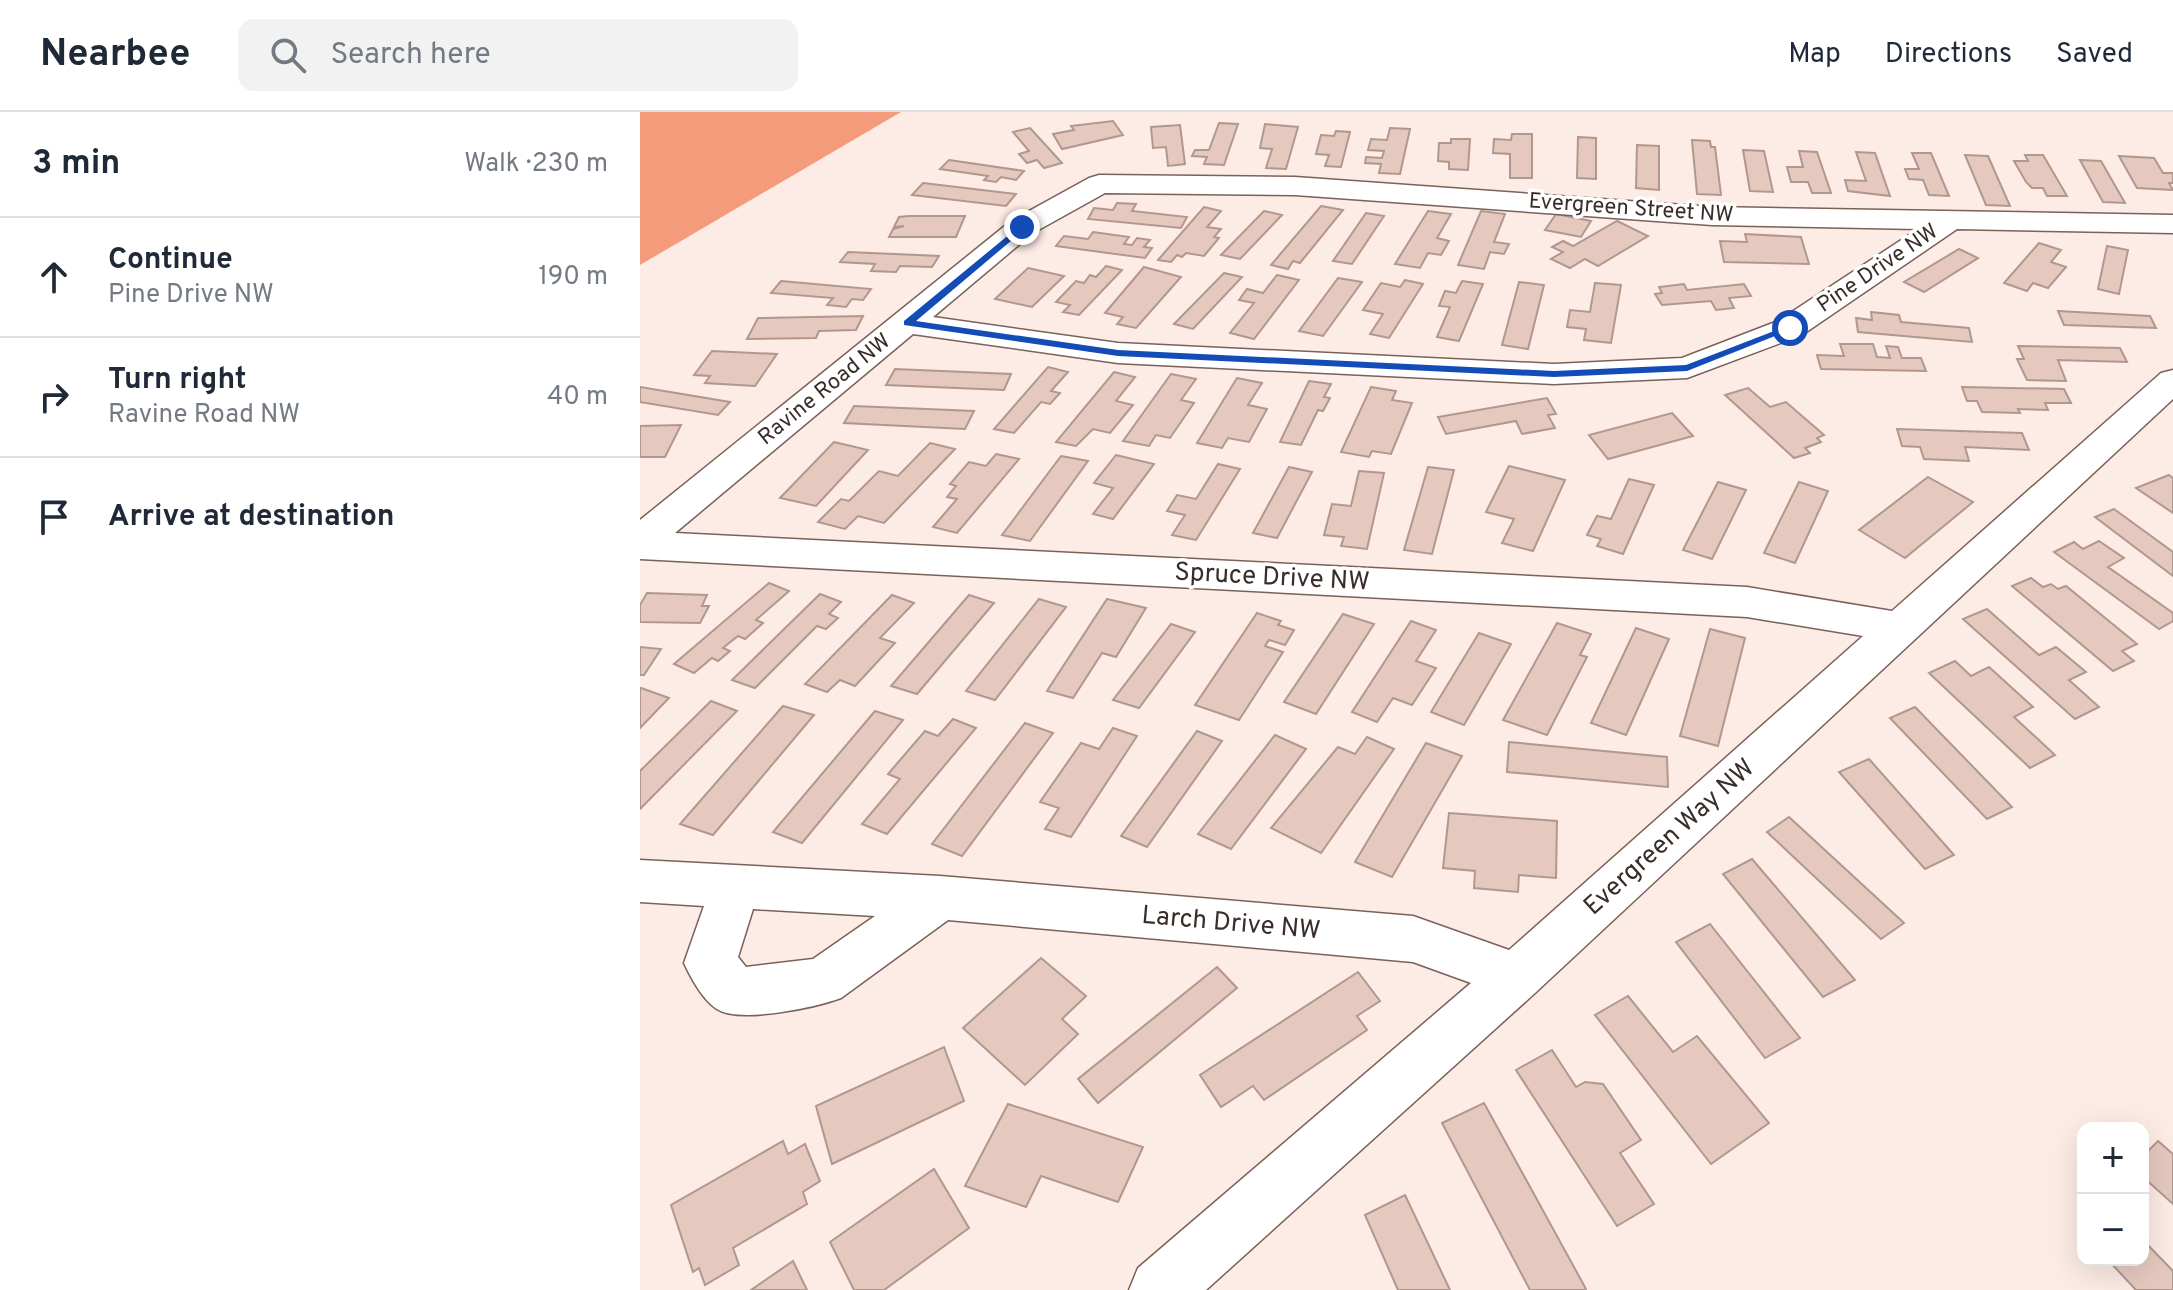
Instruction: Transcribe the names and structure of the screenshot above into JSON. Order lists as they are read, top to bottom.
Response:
{
  "streets": {
    "street": [
      "Evergreen Street NW",
      "Pine Drive NW",
      "Ravine Road NW",
      "Spruce Drive NW",
      "Evergreen Way NW",
      "Larch Drive NW"
    ]
  },
  "crossings": [
    ["Evergreen Street NW", "Pine Drive NW"],
    ["Evergreen Street NW", "Ravine Road NW"],
    ["Pine Drive NW", "Ravine Road NW"],
    ["Ravine Road NW", "Spruce Drive NW"],
    ["Spruce Drive NW", "Evergreen Way NW"],
    ["Evergreen Way NW", "Larch Drive NW"]
  ],
  "page": {
    "header": "Nearbee",
    "search": "Search here",
    "nav": ["Map", "Directions", "Saved"],
    "heading": ["3 min", "Walk · 230 m"],
    "list": [
      ["Continue", "Pine Drive NW", "190 m"],
      ["Turn right", "Ravine Road NW", "40 m"],
      "Arrive at destination"
    ],
    "map_buttons": ["+", "−"]
  }
}
